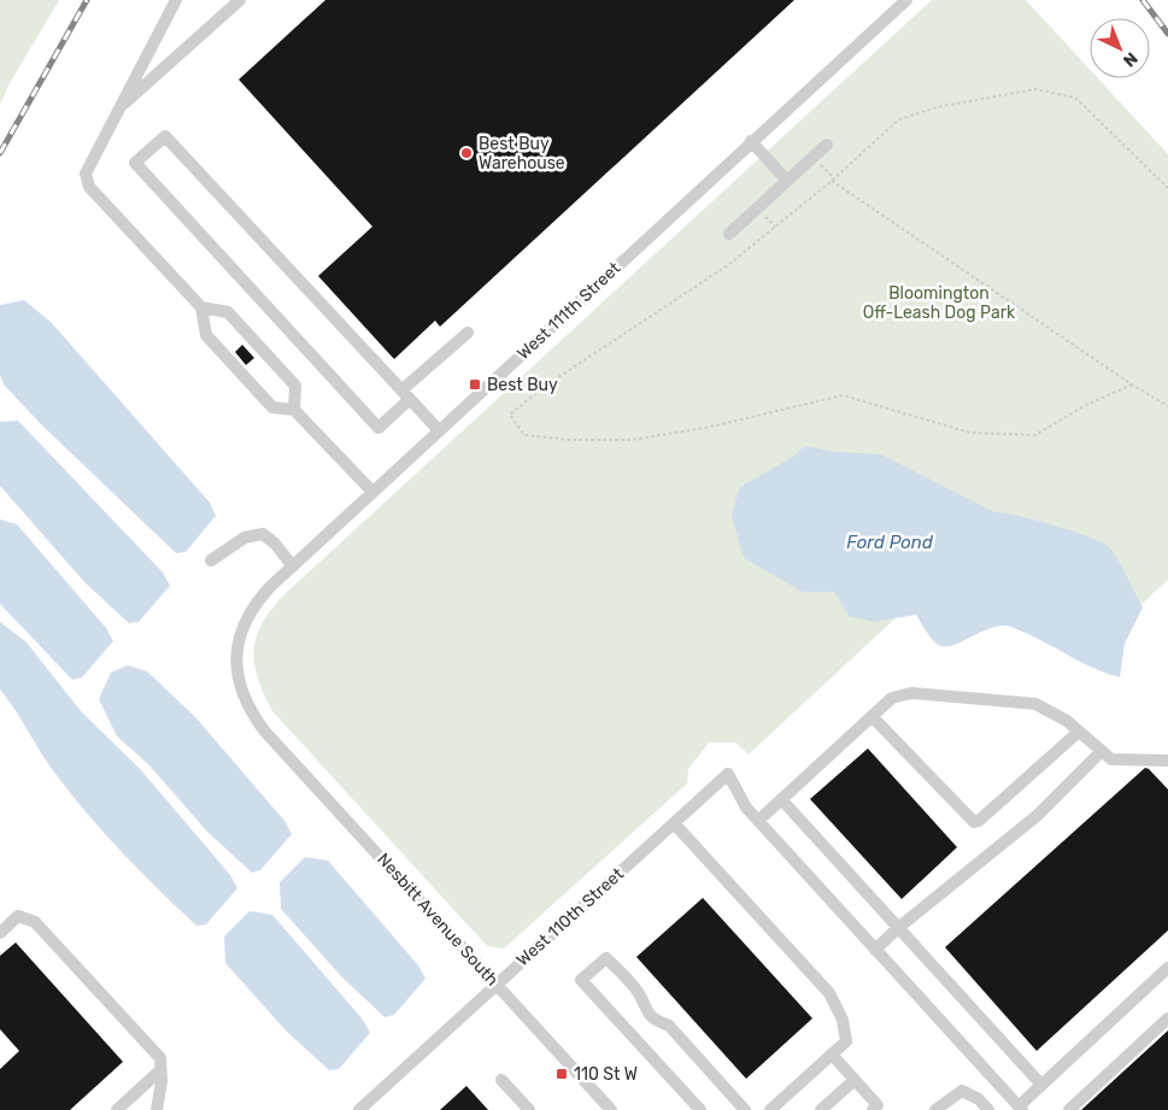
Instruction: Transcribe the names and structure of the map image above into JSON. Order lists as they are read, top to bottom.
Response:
{
  "streets": {
    "street": ["West 111th Street", "West 110th Street", "Nesbitt Avenue South"]
  },
  "crossings": [
    ["West 111th Street", "Nesbitt Avenue South"],
    ["West 110th Street", "Nesbitt Avenue South"]
  ],
  "water": ["Ford Pond"],
  "parks": ["Bloomington Off-Leash Dog Park"],
  "places": {
    "other": ["Best Buy Warehouse"],
    "transit": ["Best Buy", "110 St W"]
  },
  "north": "bottom right"
}
